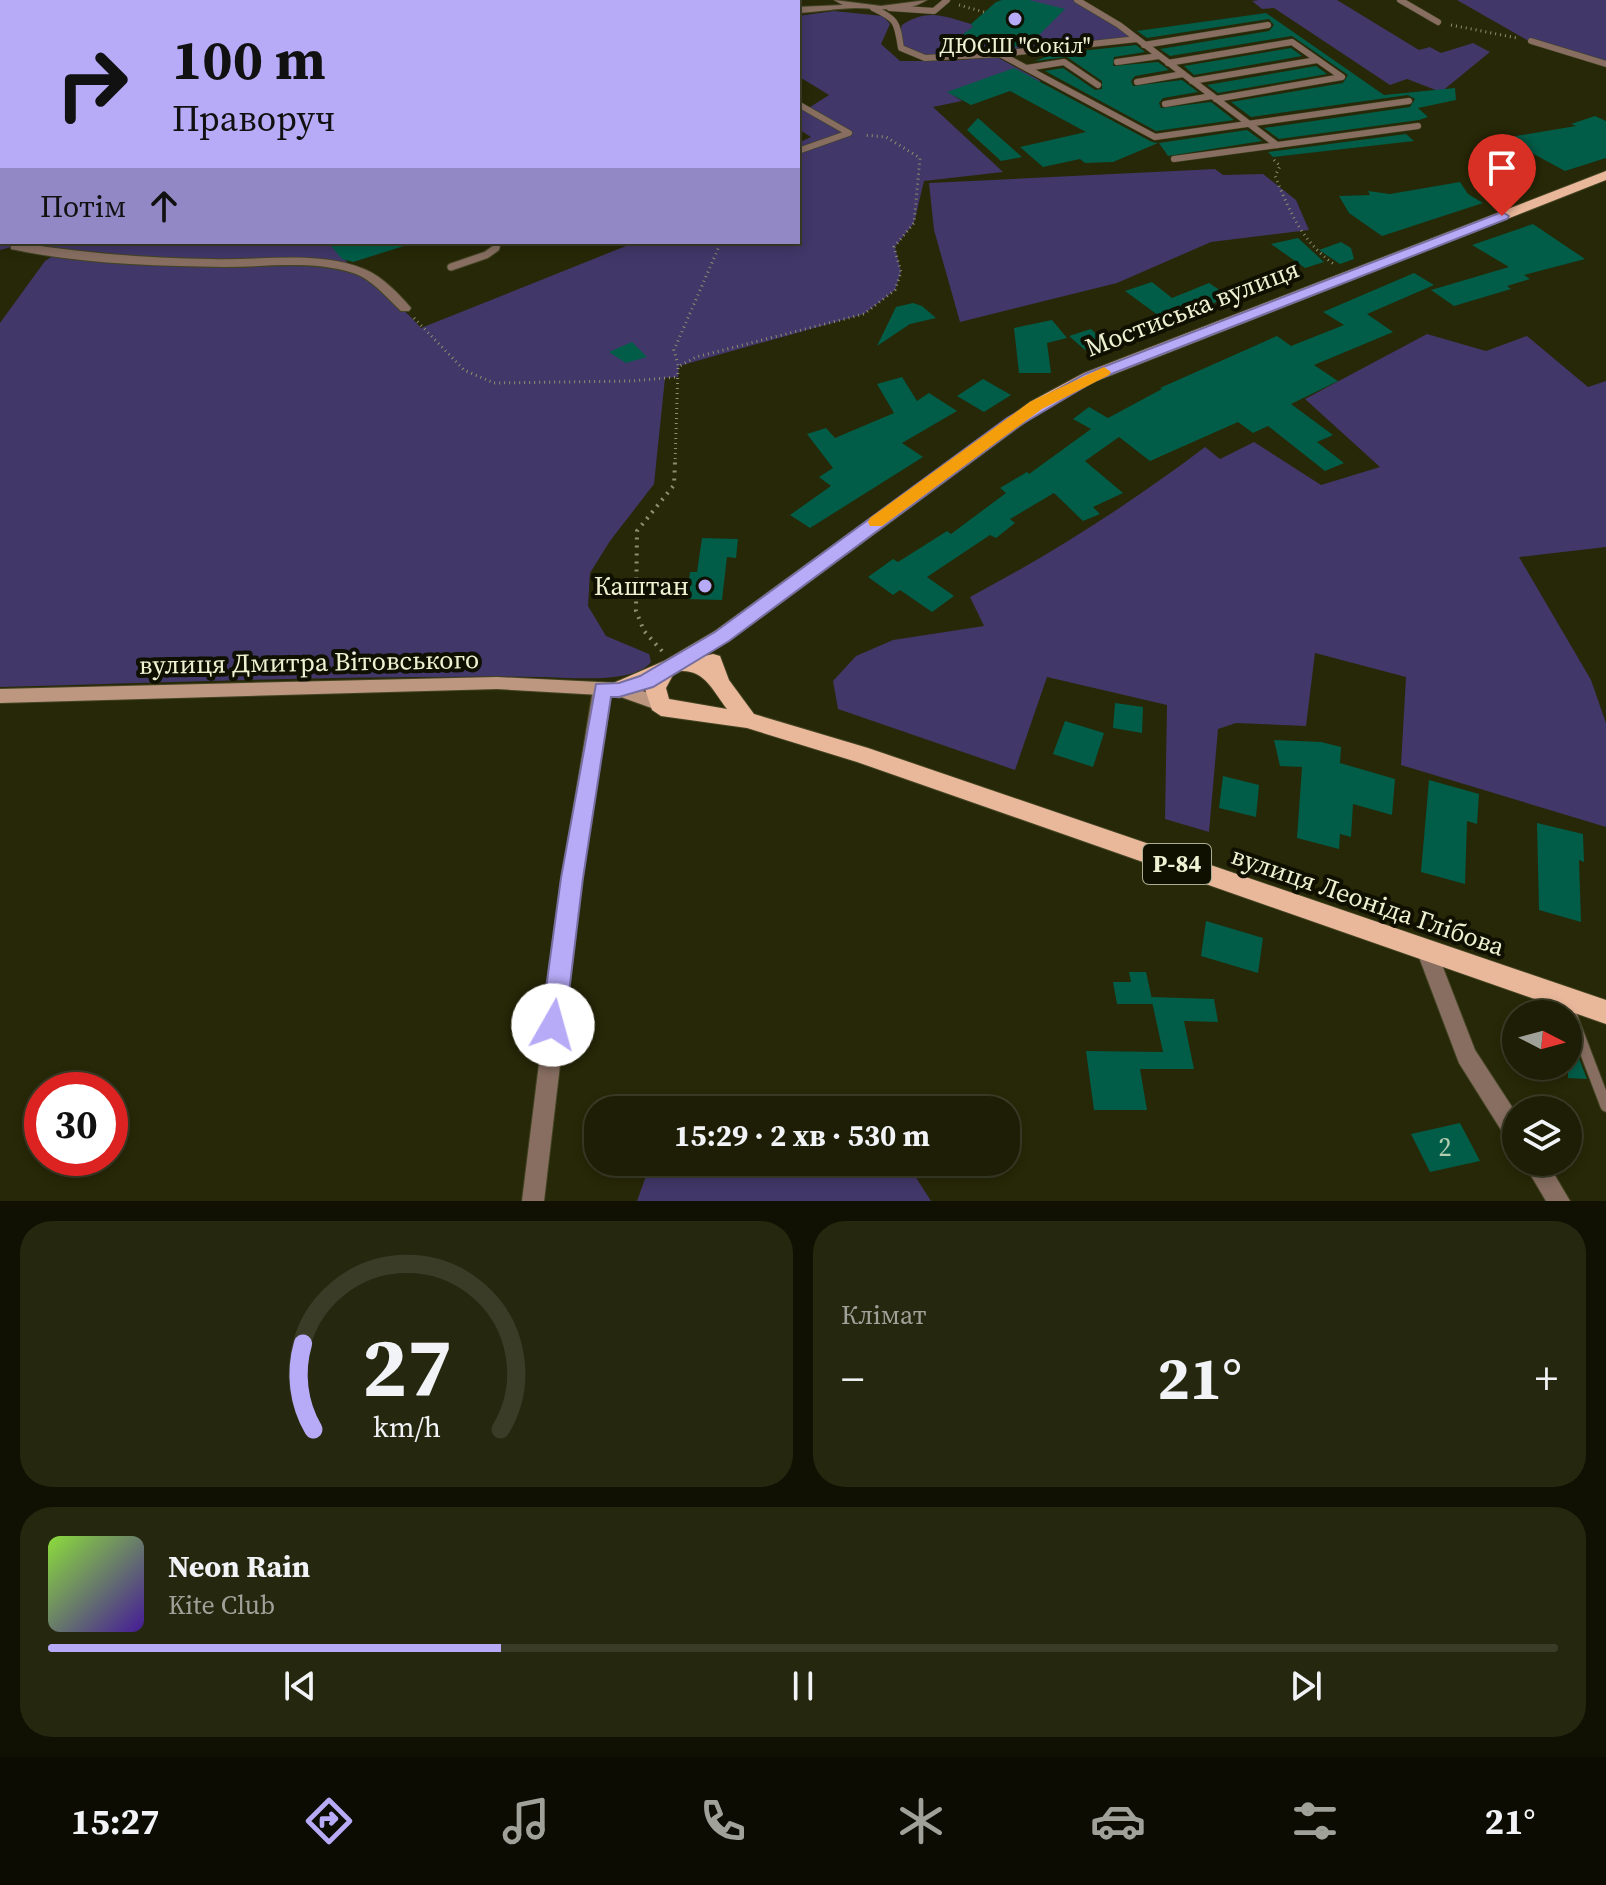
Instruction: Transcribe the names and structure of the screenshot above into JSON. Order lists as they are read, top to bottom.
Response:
{
  "streets": {
    "main road": [
      "Мостиська вулиця",
      "вулиця Дмитра Вітовського",
      "Р-84",
      "вулиця Леоніда Глібова"
    ]
  },
  "crossings": [
    ["Мостиська вулиця", "вулиця Дмитра Вітовського"],
    ["Мостиська вулиця", "вулиця Леоніда Глібова"],
    ["вулиця Дмитра Вітовського", "вулиця Леоніда Глібова"]
  ],
  "places": ["ДЮСШ \"Сокіл\"", "Каштан"],
  "house_numbers": ["2"],
  "north": "right",
  "page": {
    "turn": ["100 m", "Праворуч"],
    "then": "Потім",
    "limit": "30",
    "trip": "15:29 · 2 хв · 530 m",
    "tile": "Клімат",
    "heat": ["−", "21°", "+"],
    "song": ["Neon Rain", "Kite Club"],
    "tabs": ["15:27", "21°"],
    "gauge": ["27", "km/h"]
  }
}
